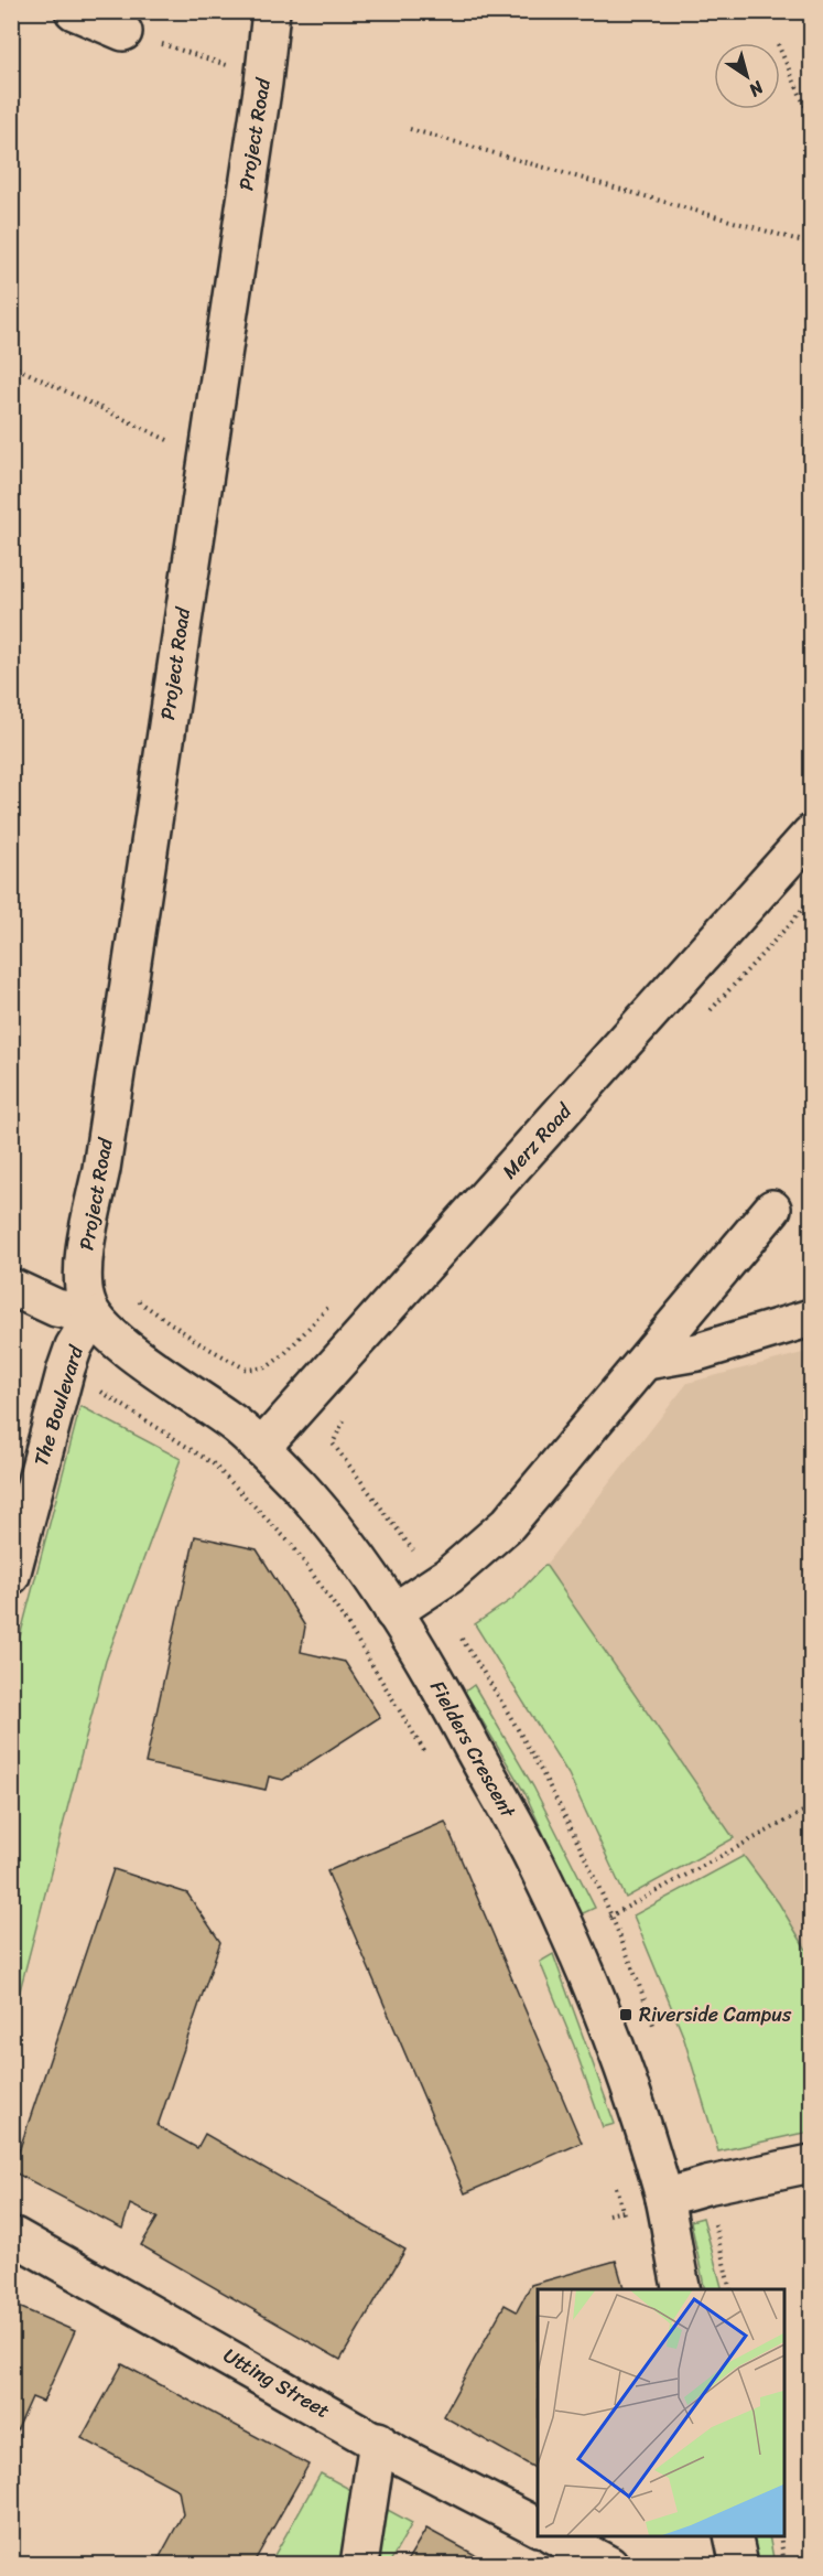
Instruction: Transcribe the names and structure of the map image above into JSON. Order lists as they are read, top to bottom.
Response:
{
  "streets": {
    "street": [
      "Project Road",
      "Merz Road",
      "The Boulevard",
      "Fielders Crescent",
      "Utting Street"
    ]
  },
  "crossings": [
    ["Project Road", "The Boulevard"],
    ["Project Road", "Fielders Crescent"],
    ["Merz Road", "Fielders Crescent"],
    ["The Boulevard", "Fielders Crescent"]
  ],
  "places": {
    "transit": ["Riverside Campus"]
  },
  "north": "bottom right"
}
